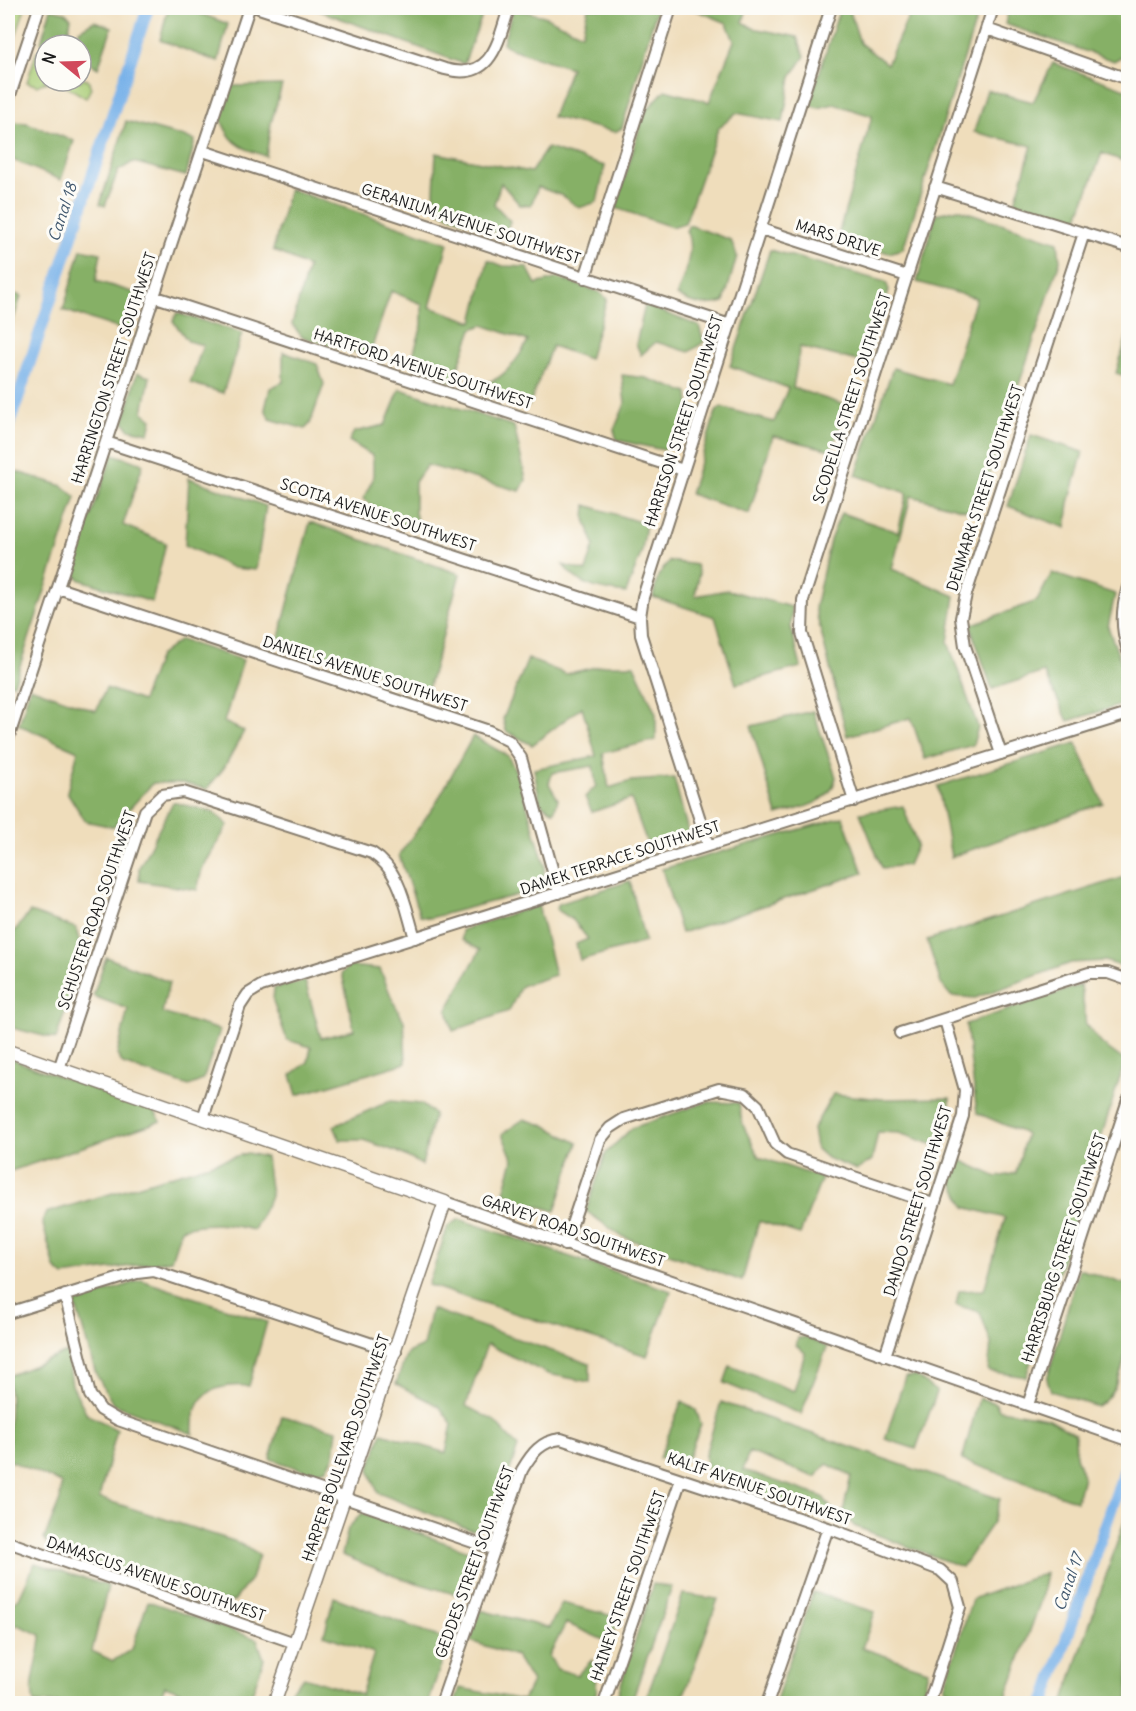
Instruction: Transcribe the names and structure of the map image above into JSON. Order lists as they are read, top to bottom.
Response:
{
  "streets": {
    "street": [
      "GERANIUM AVENUE SOUTHWEST",
      "MARS DRIVE",
      "HARRINGTON STREET SOUTHWEST",
      "HARTFORD AVENUE SOUTHWEST",
      "SCODELLA STREET SOUTHWEST",
      "HARRISON STREET SOUTHWEST",
      "DENMARK STREET SOUTHWEST",
      "SCOTIA AVENUE SOUTHWEST",
      "DANIELS AVENUE SOUTHWEST",
      "DAMEK TERRACE SOUTHWEST",
      "SCHUSTER ROAD SOUTHWEST",
      "DANDO STREET SOUTHWEST",
      "GARVEY ROAD SOUTHWEST",
      "HARRISBURG STREET SOUTHWEST",
      "HARPER BOULEVARD SOUTHWEST",
      "KALIF AVENUE SOUTHWEST",
      "GEDDES STREET SOUTHWEST",
      "DAMASCUS AVENUE SOUTHWEST",
      "HAINEY STREET SOUTHWEST"
    ]
  },
  "crossings": [
    ["GERANIUM AVENUE SOUTHWEST", "HARRINGTON STREET SOUTHWEST"],
    ["GERANIUM AVENUE SOUTHWEST", "HARRISON STREET SOUTHWEST"],
    ["MARS DRIVE", "SCODELLA STREET SOUTHWEST"],
    ["MARS DRIVE", "HARRISON STREET SOUTHWEST"],
    ["HARRINGTON STREET SOUTHWEST", "HARTFORD AVENUE SOUTHWEST"],
    ["HARRINGTON STREET SOUTHWEST", "SCOTIA AVENUE SOUTHWEST"],
    ["HARRINGTON STREET SOUTHWEST", "DANIELS AVENUE SOUTHWEST"],
    ["HARTFORD AVENUE SOUTHWEST", "HARRISON STREET SOUTHWEST"],
    ["SCODELLA STREET SOUTHWEST", "DAMEK TERRACE SOUTHWEST"],
    ["HARRISON STREET SOUTHWEST", "SCOTIA AVENUE SOUTHWEST"],
    ["HARRISON STREET SOUTHWEST", "DAMEK TERRACE SOUTHWEST"],
    ["DENMARK STREET SOUTHWEST", "DAMEK TERRACE SOUTHWEST"],
    ["DANIELS AVENUE SOUTHWEST", "DAMEK TERRACE SOUTHWEST"],
    ["DAMEK TERRACE SOUTHWEST", "SCHUSTER ROAD SOUTHWEST"],
    ["DAMEK TERRACE SOUTHWEST", "GARVEY ROAD SOUTHWEST"],
    ["SCHUSTER ROAD SOUTHWEST", "GARVEY ROAD SOUTHWEST"],
    ["DANDO STREET SOUTHWEST", "GARVEY ROAD SOUTHWEST"],
    ["GARVEY ROAD SOUTHWEST", "HARRISBURG STREET SOUTHWEST"],
    ["GARVEY ROAD SOUTHWEST", "HARPER BOULEVARD SOUTHWEST"],
    ["HARPER BOULEVARD SOUTHWEST", "DAMASCUS AVENUE SOUTHWEST"],
    ["KALIF AVENUE SOUTHWEST", "GEDDES STREET SOUTHWEST"],
    ["KALIF AVENUE SOUTHWEST", "HAINEY STREET SOUTHWEST"]
  ],
  "water": ["Canal 18", "Canal 17"],
  "north": "left"
}
